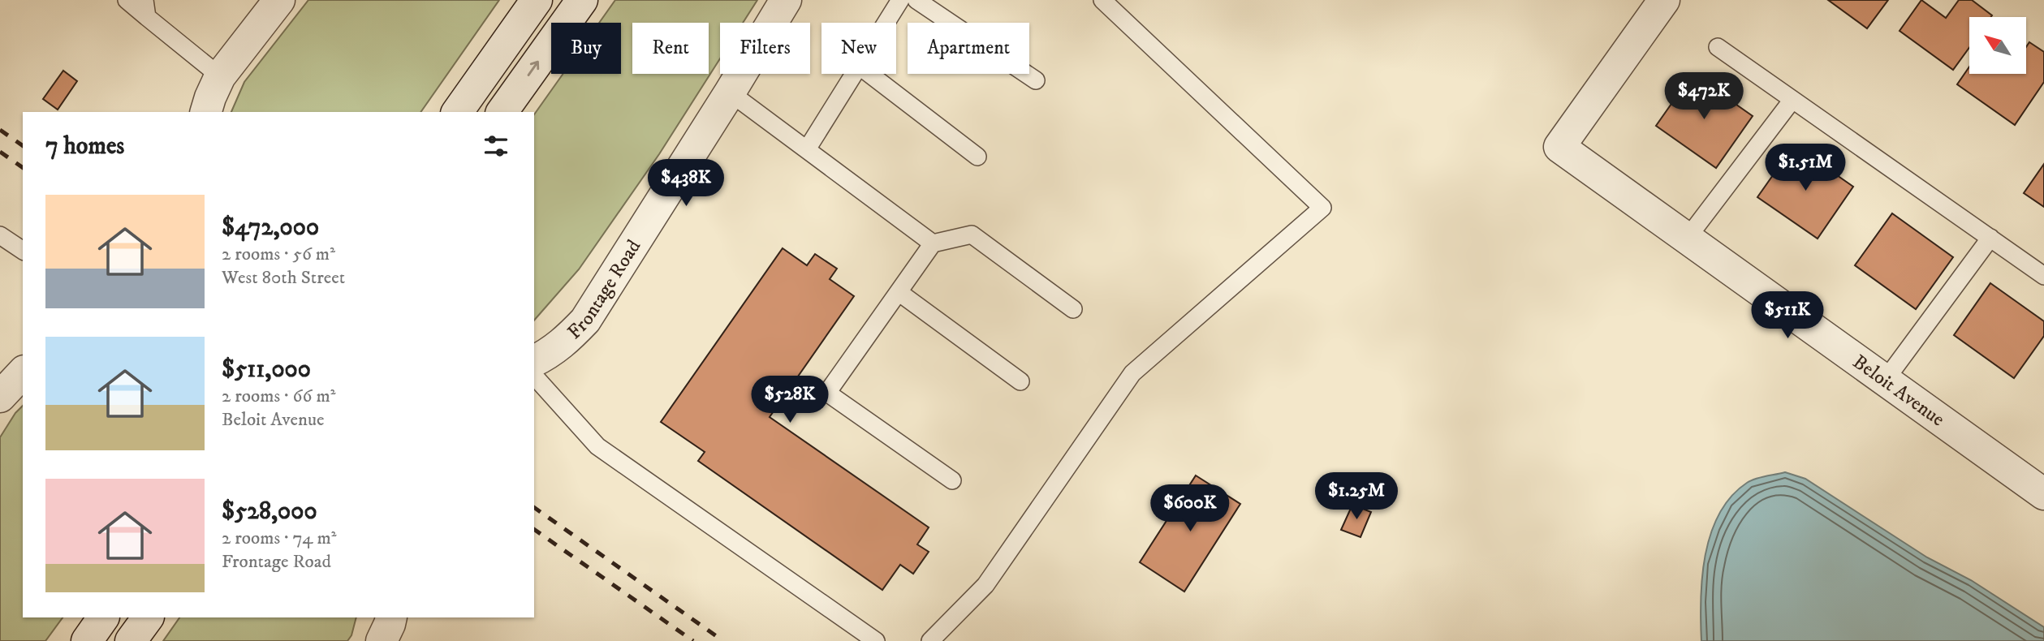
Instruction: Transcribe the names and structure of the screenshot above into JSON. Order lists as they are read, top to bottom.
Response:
{
  "streets": {
    "street": ["Frontage Road", "Beloit Avenue"]
  },
  "north": "top left",
  "page": {
    "chip": [
      "Buy",
      "Rent",
      "Filters",
      "New",
      "Apartment"
    ],
    "price": [
      "$472K",
      "$1.51M",
      "$438K",
      "$511K",
      "$528K",
      "$1.25M",
      "$600K"
    ],
    "heading": "7 homes",
    "list": [
      {
        "name": "$472,000",
        "note": "2 rooms · 56 m² · West 80th Street"
      },
      {
        "name": "$511,000",
        "note": "2 rooms · 66 m² · Beloit Avenue"
      },
      {
        "name": "$528,000",
        "note": "2 rooms · 74 m² · Frontage Road"
      }
    ]
  }
}
